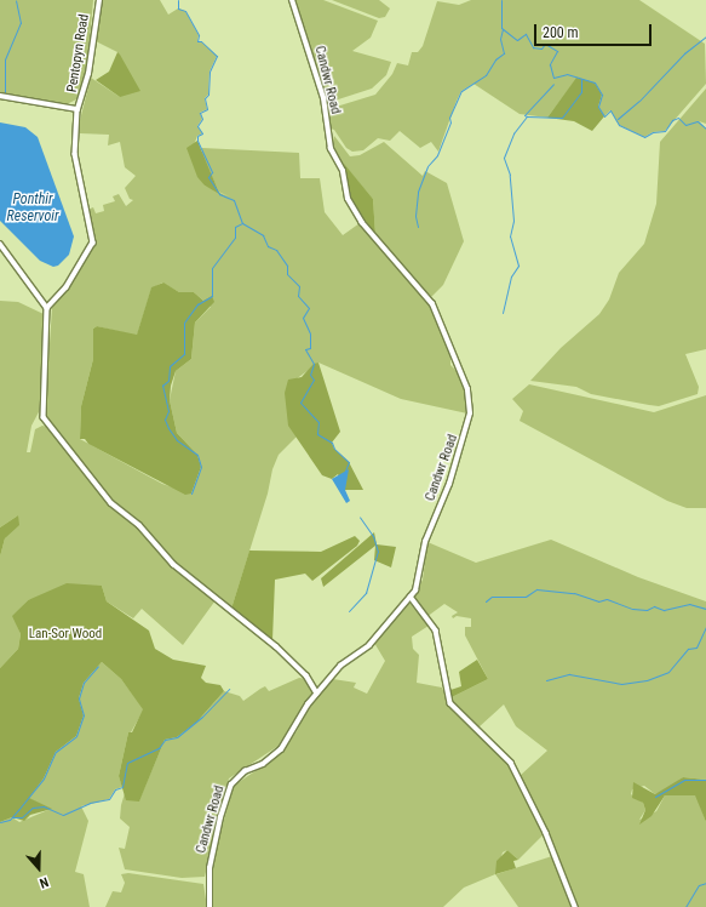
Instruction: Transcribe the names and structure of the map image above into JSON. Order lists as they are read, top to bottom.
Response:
{
  "streets": {
    "street": ["Pentopyn Road", "Candwr Road"]
  },
  "water": ["Ponthir Reservoir"],
  "parks": ["Lan-Sor Wood"],
  "scale_bar": "200 m",
  "north": "bottom"
}
